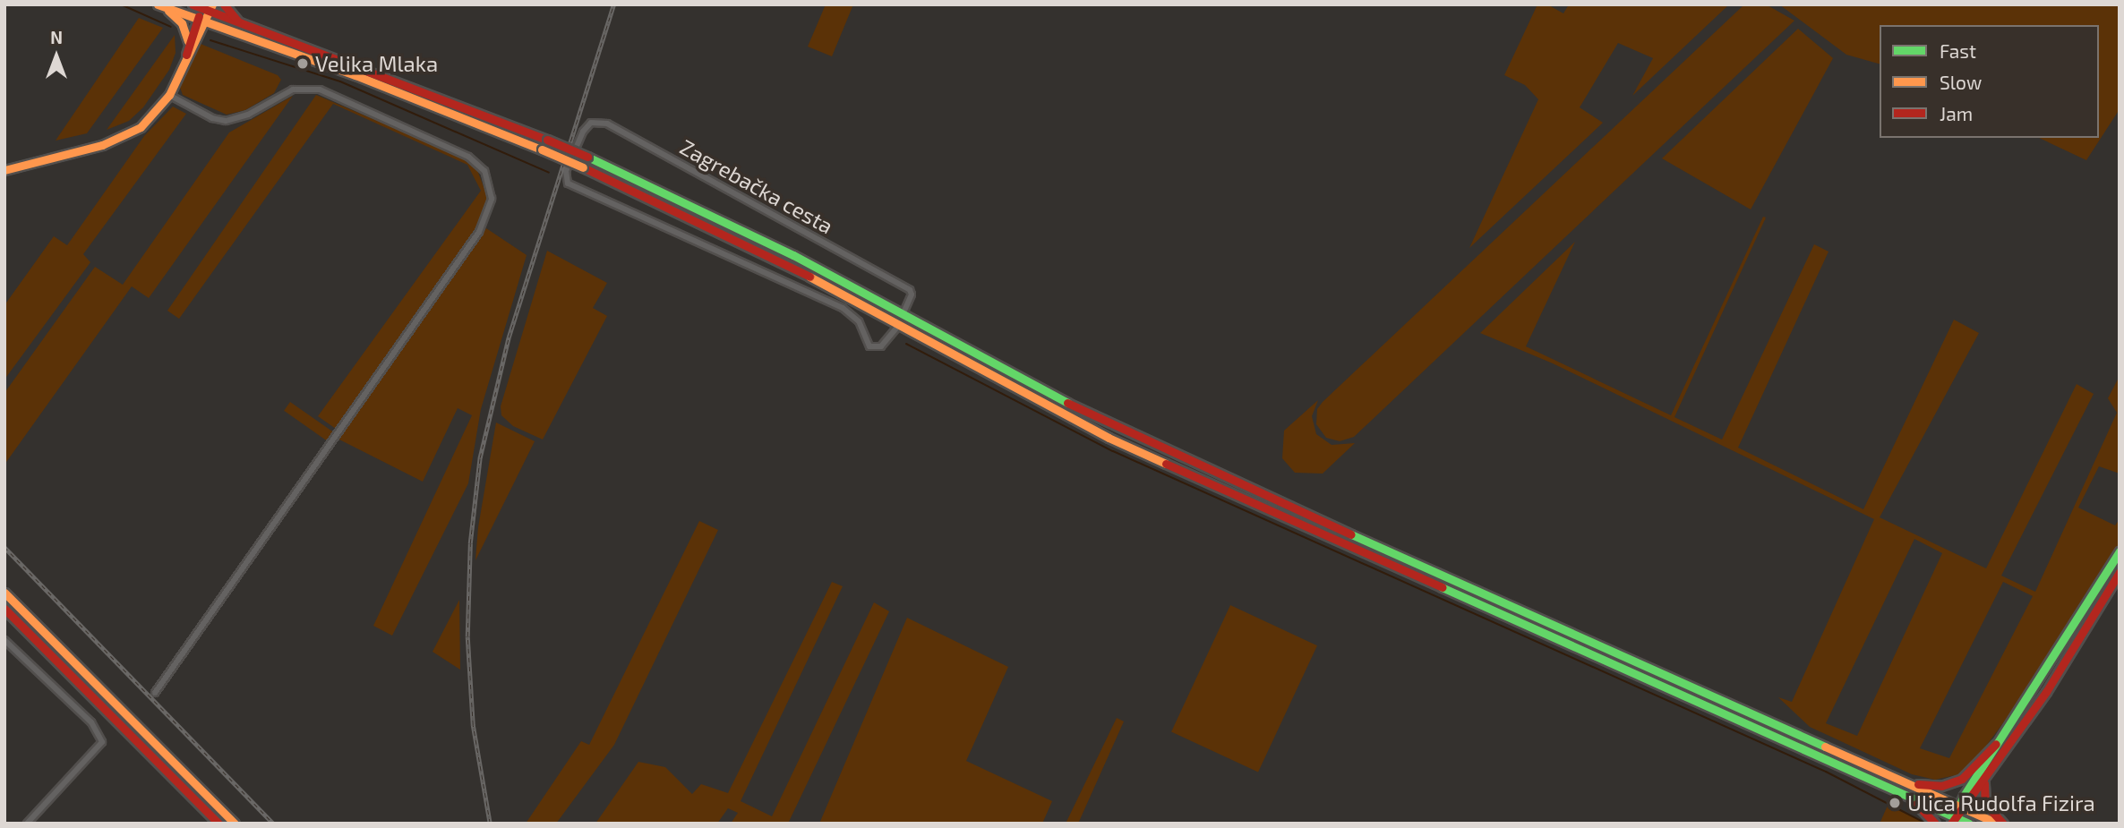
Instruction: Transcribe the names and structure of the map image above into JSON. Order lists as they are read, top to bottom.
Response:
{
  "streets": {
    "main road": ["Zagrebačka cesta"]
  },
  "places": ["Velika Mlaka", "Ulica Rudolfa Fizira"],
  "legend": ["Fast", "Slow", "Jam"],
  "north": "top"
}
